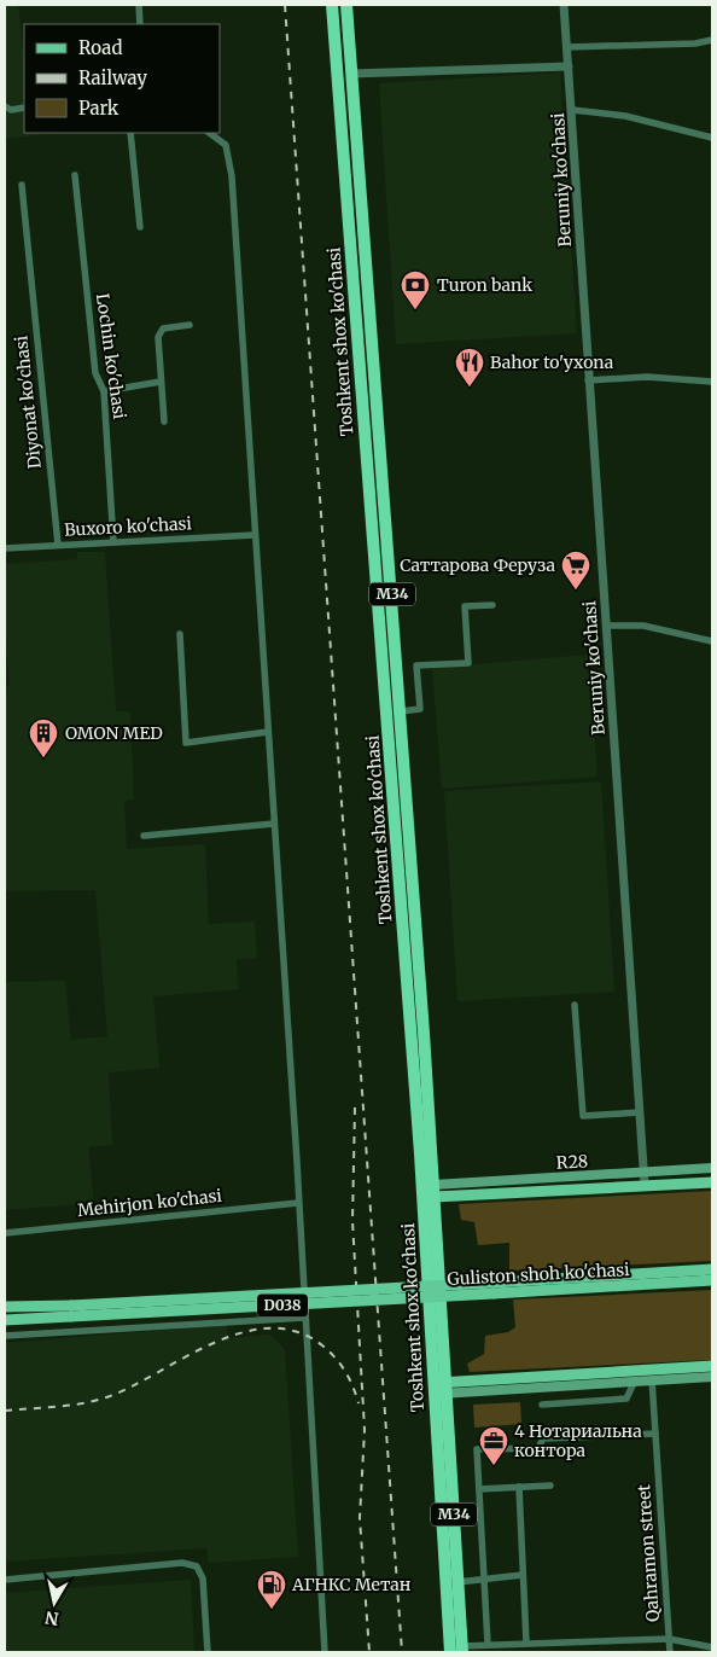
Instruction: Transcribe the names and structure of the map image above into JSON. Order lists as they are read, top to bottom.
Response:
{
  "streets": {
    "highway": ["Toshkent shox ko'chasi", "M34"],
    "main road": ["R28", "Guliston shoh ko'chasi", "D038"],
    "street": [
      "Beruniy ko'chasi",
      "Lochin ko'chasi",
      "Diyonat ko'chasi",
      "Buxoro ko'chasi",
      "Mehirjon ko'chasi",
      "Qahramon street"
    ]
  },
  "crossings": [
    ["Beruniy ko'chasi", "R28"],
    ["Toshkent shox ko'chasi", "R28"],
    ["Lochin ko'chasi", "Buxoro ko'chasi"],
    ["Diyonat ko'chasi", "Buxoro ko'chasi"]
  ],
  "places": {
    "bank": ["Turon bank"],
    "restaurant": ["Bahor to'yxona"],
    "supermarket": ["Саттарова Феруза"],
    "building": ["OMON MED"],
    "office": ["4 Нотариальна контора"],
    "fuel station": ["АГНКС Метан"]
  },
  "legend": ["Road", "Railway", "Park"],
  "north": "bottom"
}
